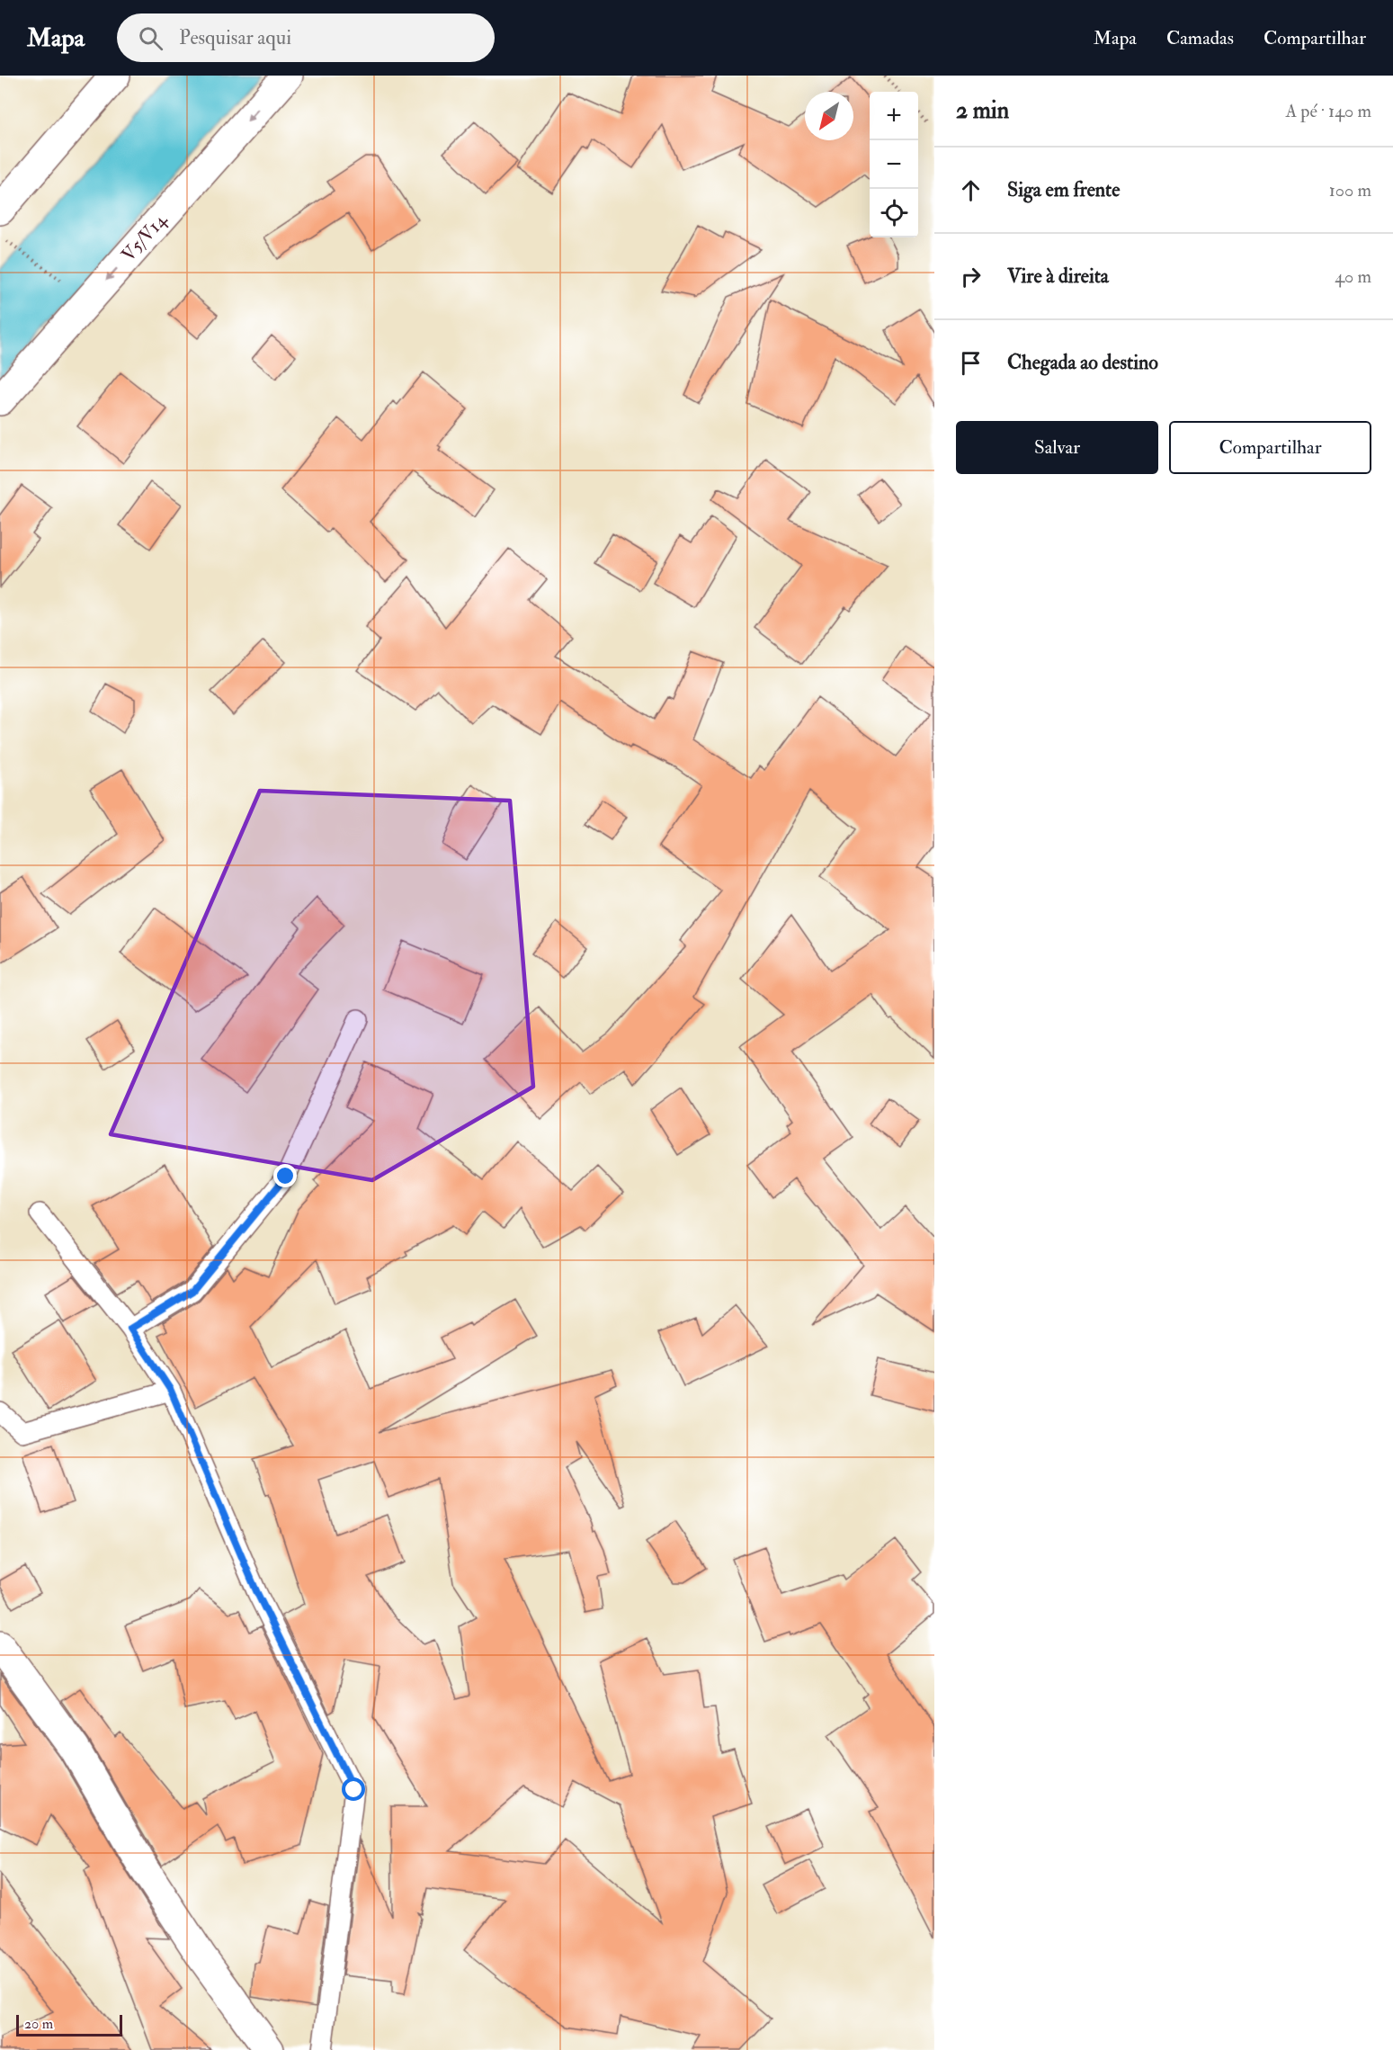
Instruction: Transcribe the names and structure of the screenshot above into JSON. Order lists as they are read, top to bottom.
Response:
{
  "streets": {
    "street": ["V5/V14"]
  },
  "scale_bar": "20 m",
  "north": "bottom left",
  "page": {
    "header": "Mapa",
    "search": "Pesquisar aqui",
    "nav": ["Mapa", "Camadas", "Compartilhar"],
    "heading": ["2 min", "A pé · 140 m"],
    "map_buttons": ["+", "−"],
    "list": [
      ["Siga em frente", "100 m"],
      ["Vire à direita", "40 m"],
      "Chegada ao destino"
    ],
    "buttons": ["Salvar", "Compartilhar"],
    "scale": "20 m"
  }
}
